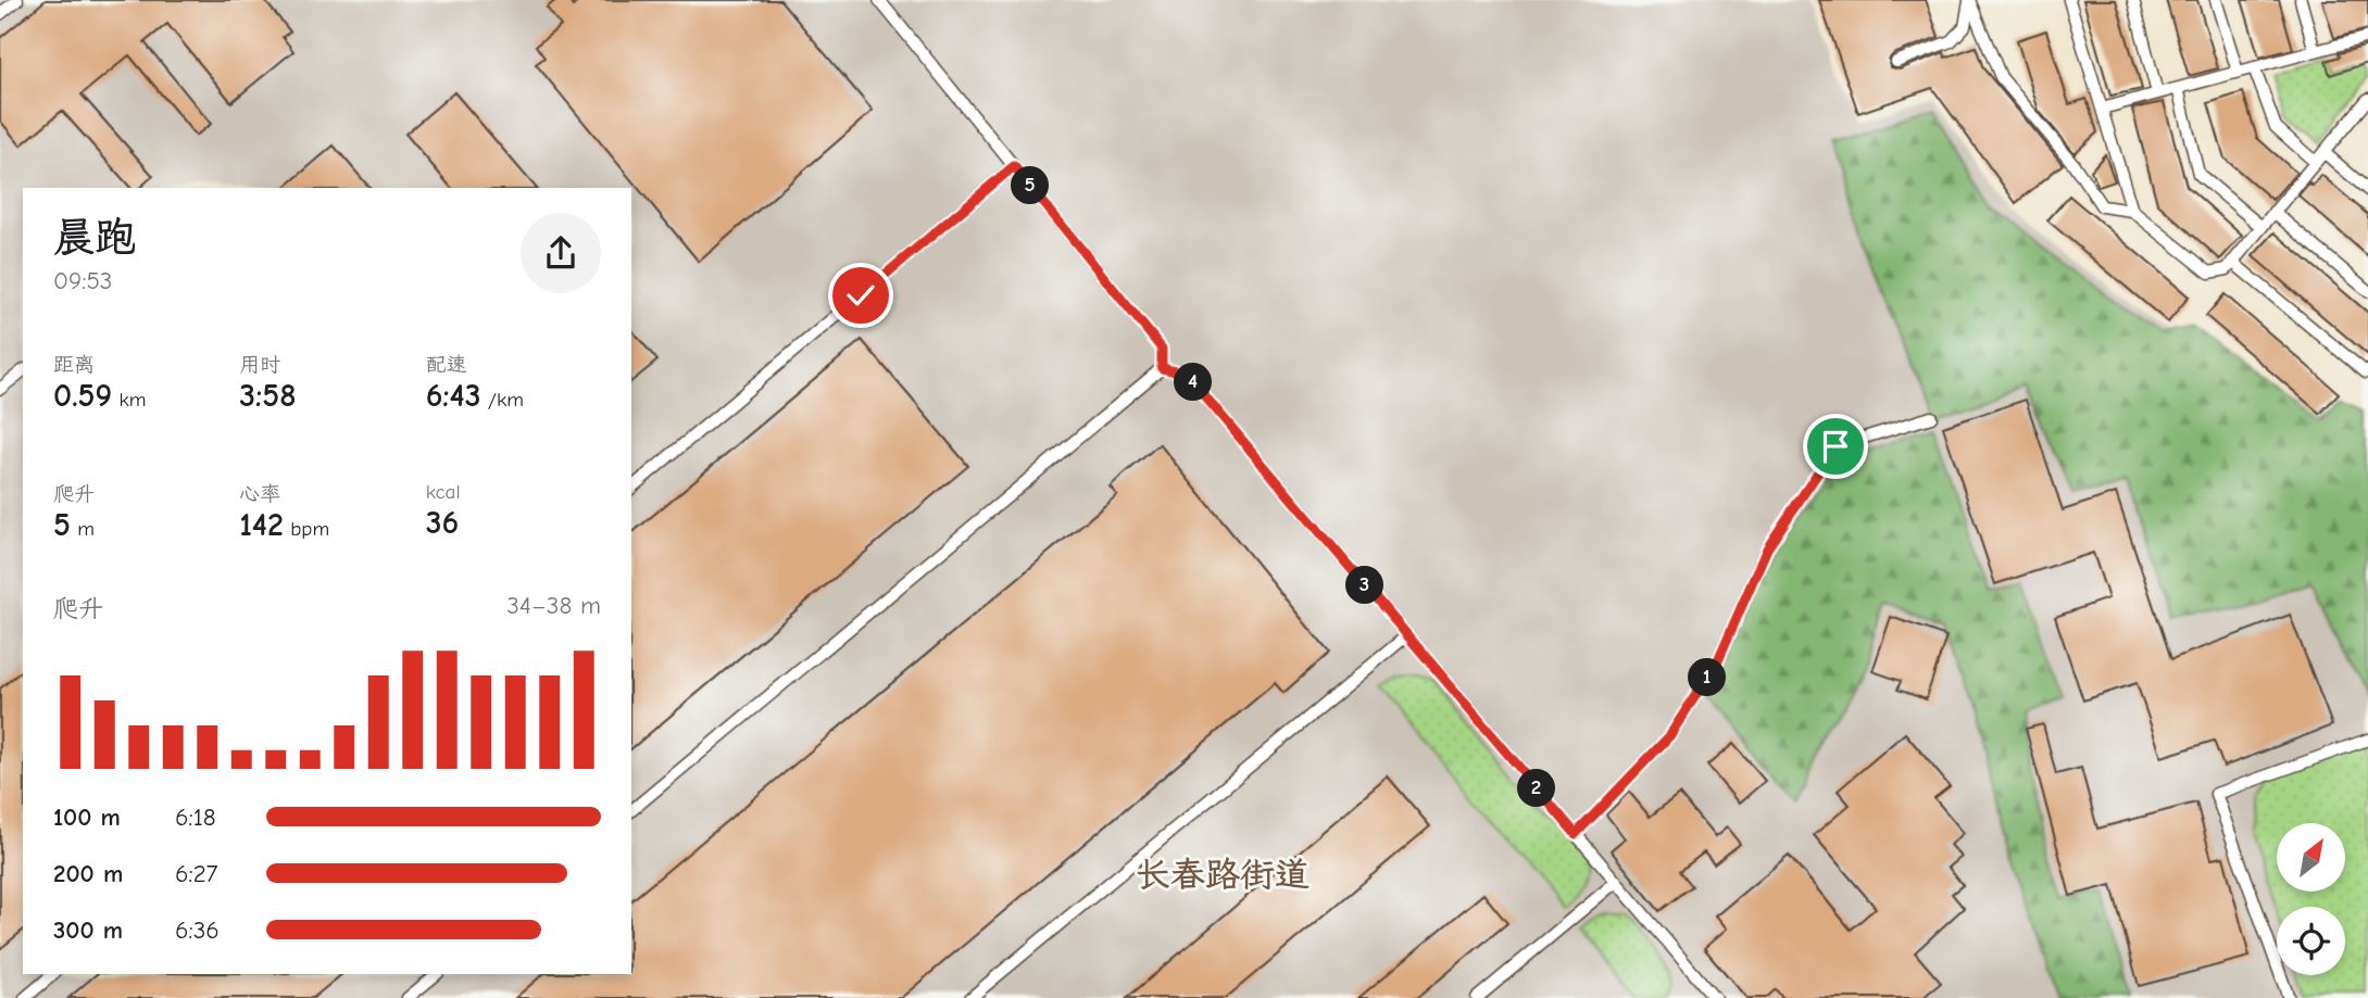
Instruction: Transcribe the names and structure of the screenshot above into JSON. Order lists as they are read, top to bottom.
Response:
{
  "districts": ["长春路街道"],
  "north": "top right",
  "page": {
    "pins": [
      "5",
      "4",
      "3",
      "1",
      "2"
    ],
    "heading": ["晨跑", "09:53"],
    "stats": [
      ["距离", "0.59 km"],
      ["用时", "3:58"],
      ["配速", "6:43 /km"],
      ["爬升", "5 m"],
      ["心率", "142 bpm"],
      ["kcal", "36"]
    ],
    "chart": ["爬升", "34–38 m"],
    "list": [
      {
        "name": "100 m",
        "note": "6:18"
      },
      {
        "name": "200 m",
        "note": "6:27"
      },
      {
        "name": "300 m",
        "note": "6:36"
      }
    ]
  }
}
